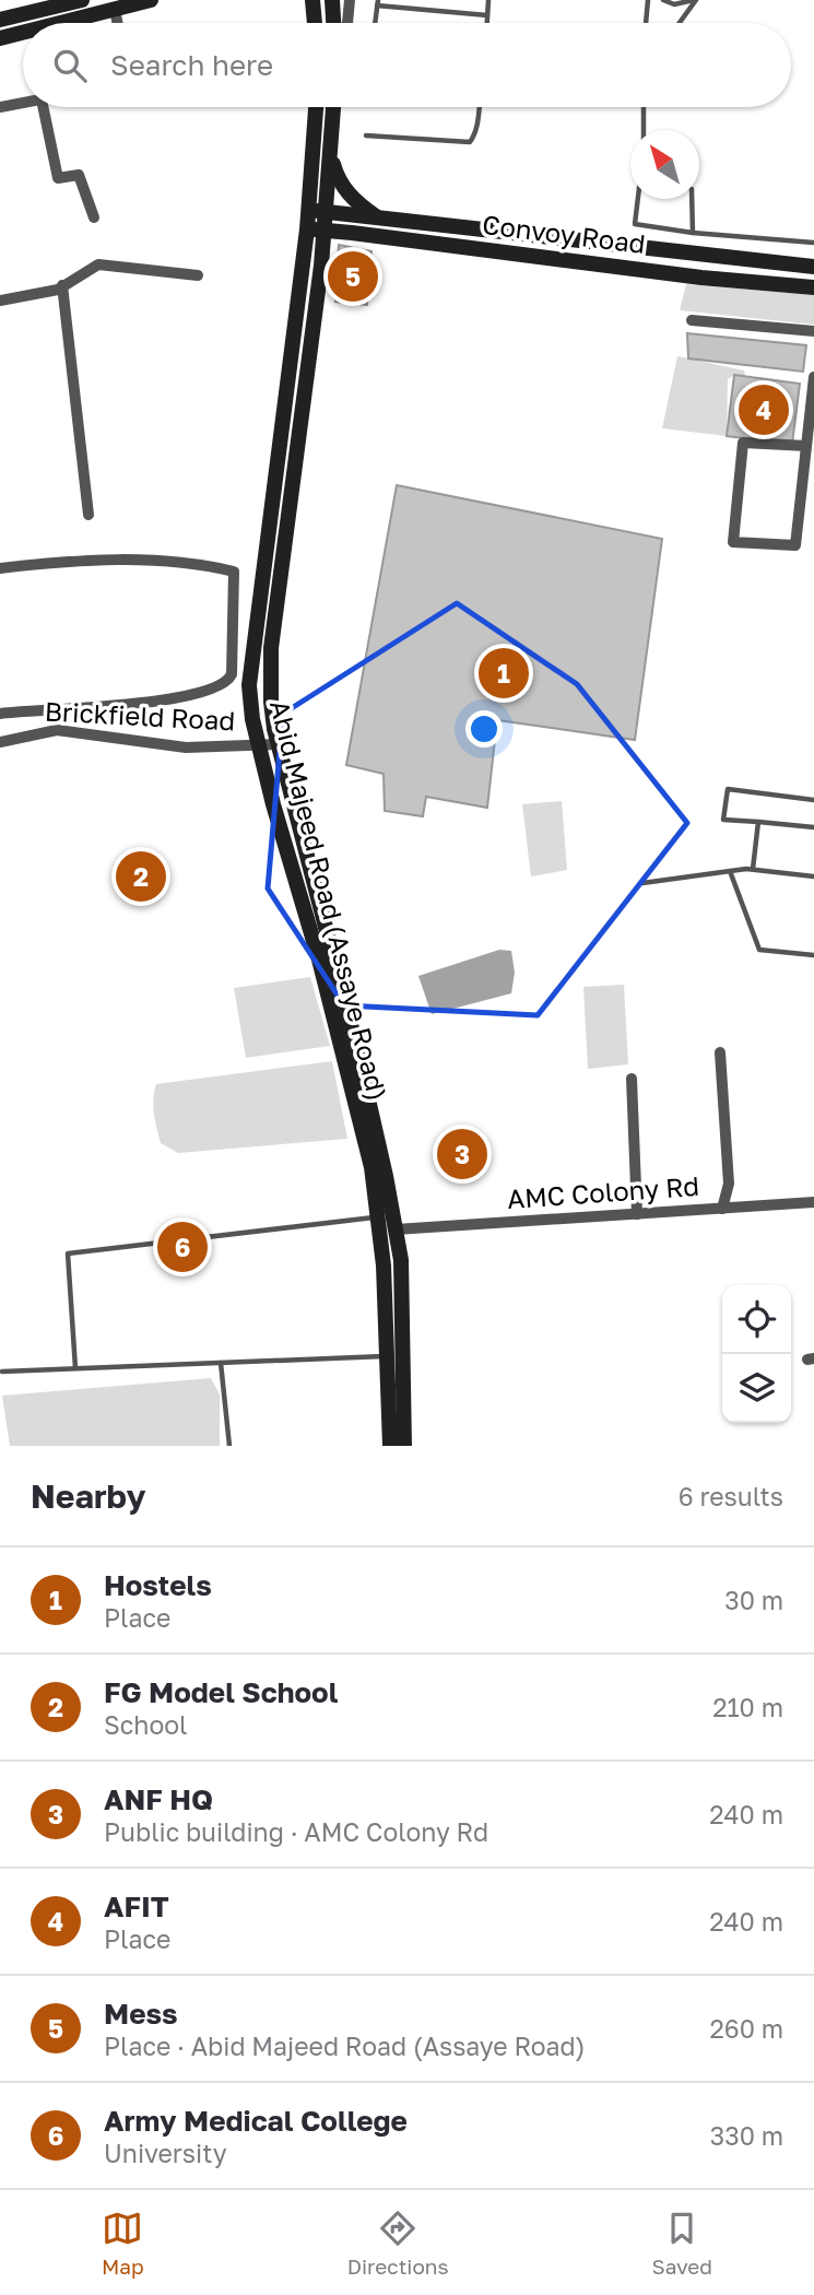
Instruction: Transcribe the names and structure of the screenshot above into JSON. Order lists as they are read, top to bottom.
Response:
{
  "streets": {
    "main road": ["Convoy Road", "Abid Majeed Road (Assaye Road)"],
    "street": ["Brickfield Road", "AMC Colony Rd"]
  },
  "crossings": [
    ["Convoy Road", "Abid Majeed Road (Assaye Road)"],
    ["Brickfield Road", "Abid Majeed Road (Assaye Road)"],
    ["Abid Majeed Road (Assaye Road)", "AMC Colony Rd"]
  ],
  "north": "top left",
  "page": {
    "search": "Search here",
    "pins": [
      "5",
      "4",
      "1",
      "2",
      "3",
      "6"
    ],
    "heading": ["Nearby", "6 results"],
    "list": [
      {
        "mark": "1",
        "name": "Hostels",
        "note": "Place",
        "value": "30 m"
      },
      {
        "mark": "2",
        "name": "FG Model School",
        "note": "School",
        "value": "210 m"
      },
      {
        "mark": "3",
        "name": "ANF HQ",
        "note": "Public building · AMC Colony Rd",
        "value": "240 m"
      },
      {
        "mark": "4",
        "name": "AFIT",
        "note": "Place",
        "value": "240 m"
      },
      {
        "mark": "5",
        "name": "Mess",
        "note": "Place · Abid Majeed Road (Assaye Road)",
        "value": "260 m"
      },
      {
        "mark": "6",
        "name": "Army Medical College",
        "note": "University",
        "value": "330 m"
      }
    ],
    "nav": ["Map", "Directions", "Saved"]
  }
}
